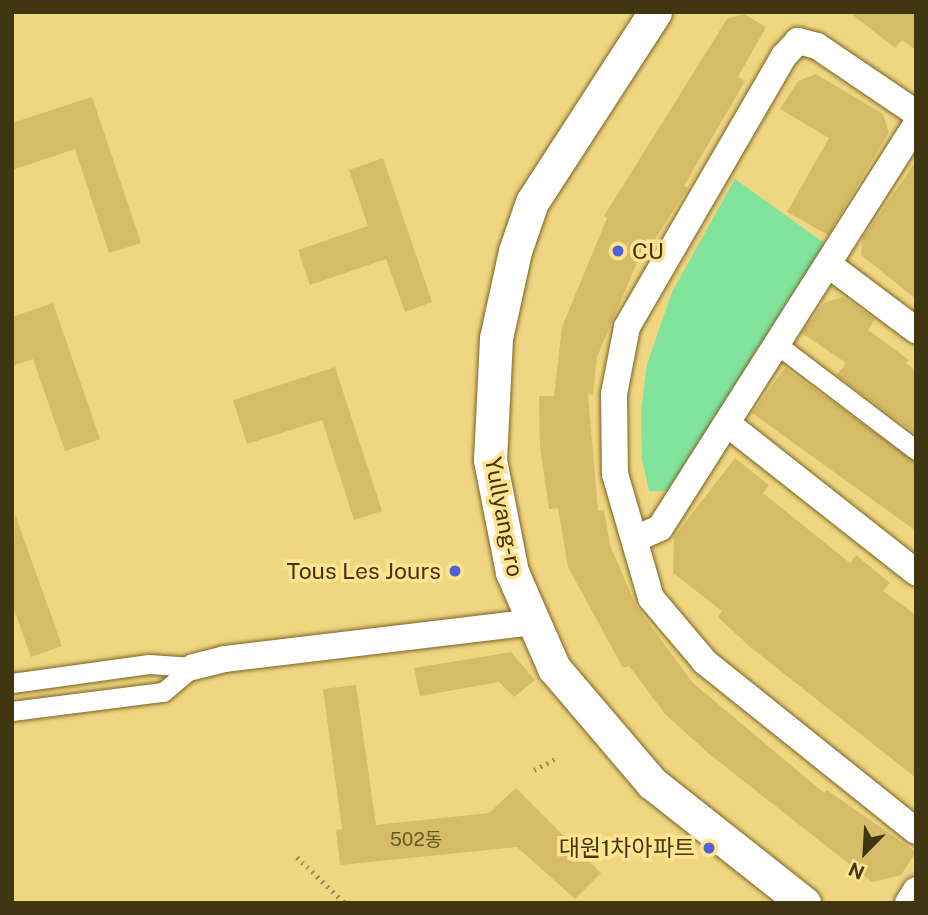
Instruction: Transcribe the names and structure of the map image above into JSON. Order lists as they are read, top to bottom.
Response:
{
  "streets": {
    "street": ["Yullyang-ro"]
  },
  "places": ["CU", "Tous Les Jours", "대원1차아파트"],
  "house_numbers": ["502동"],
  "north": "bottom left"
}
